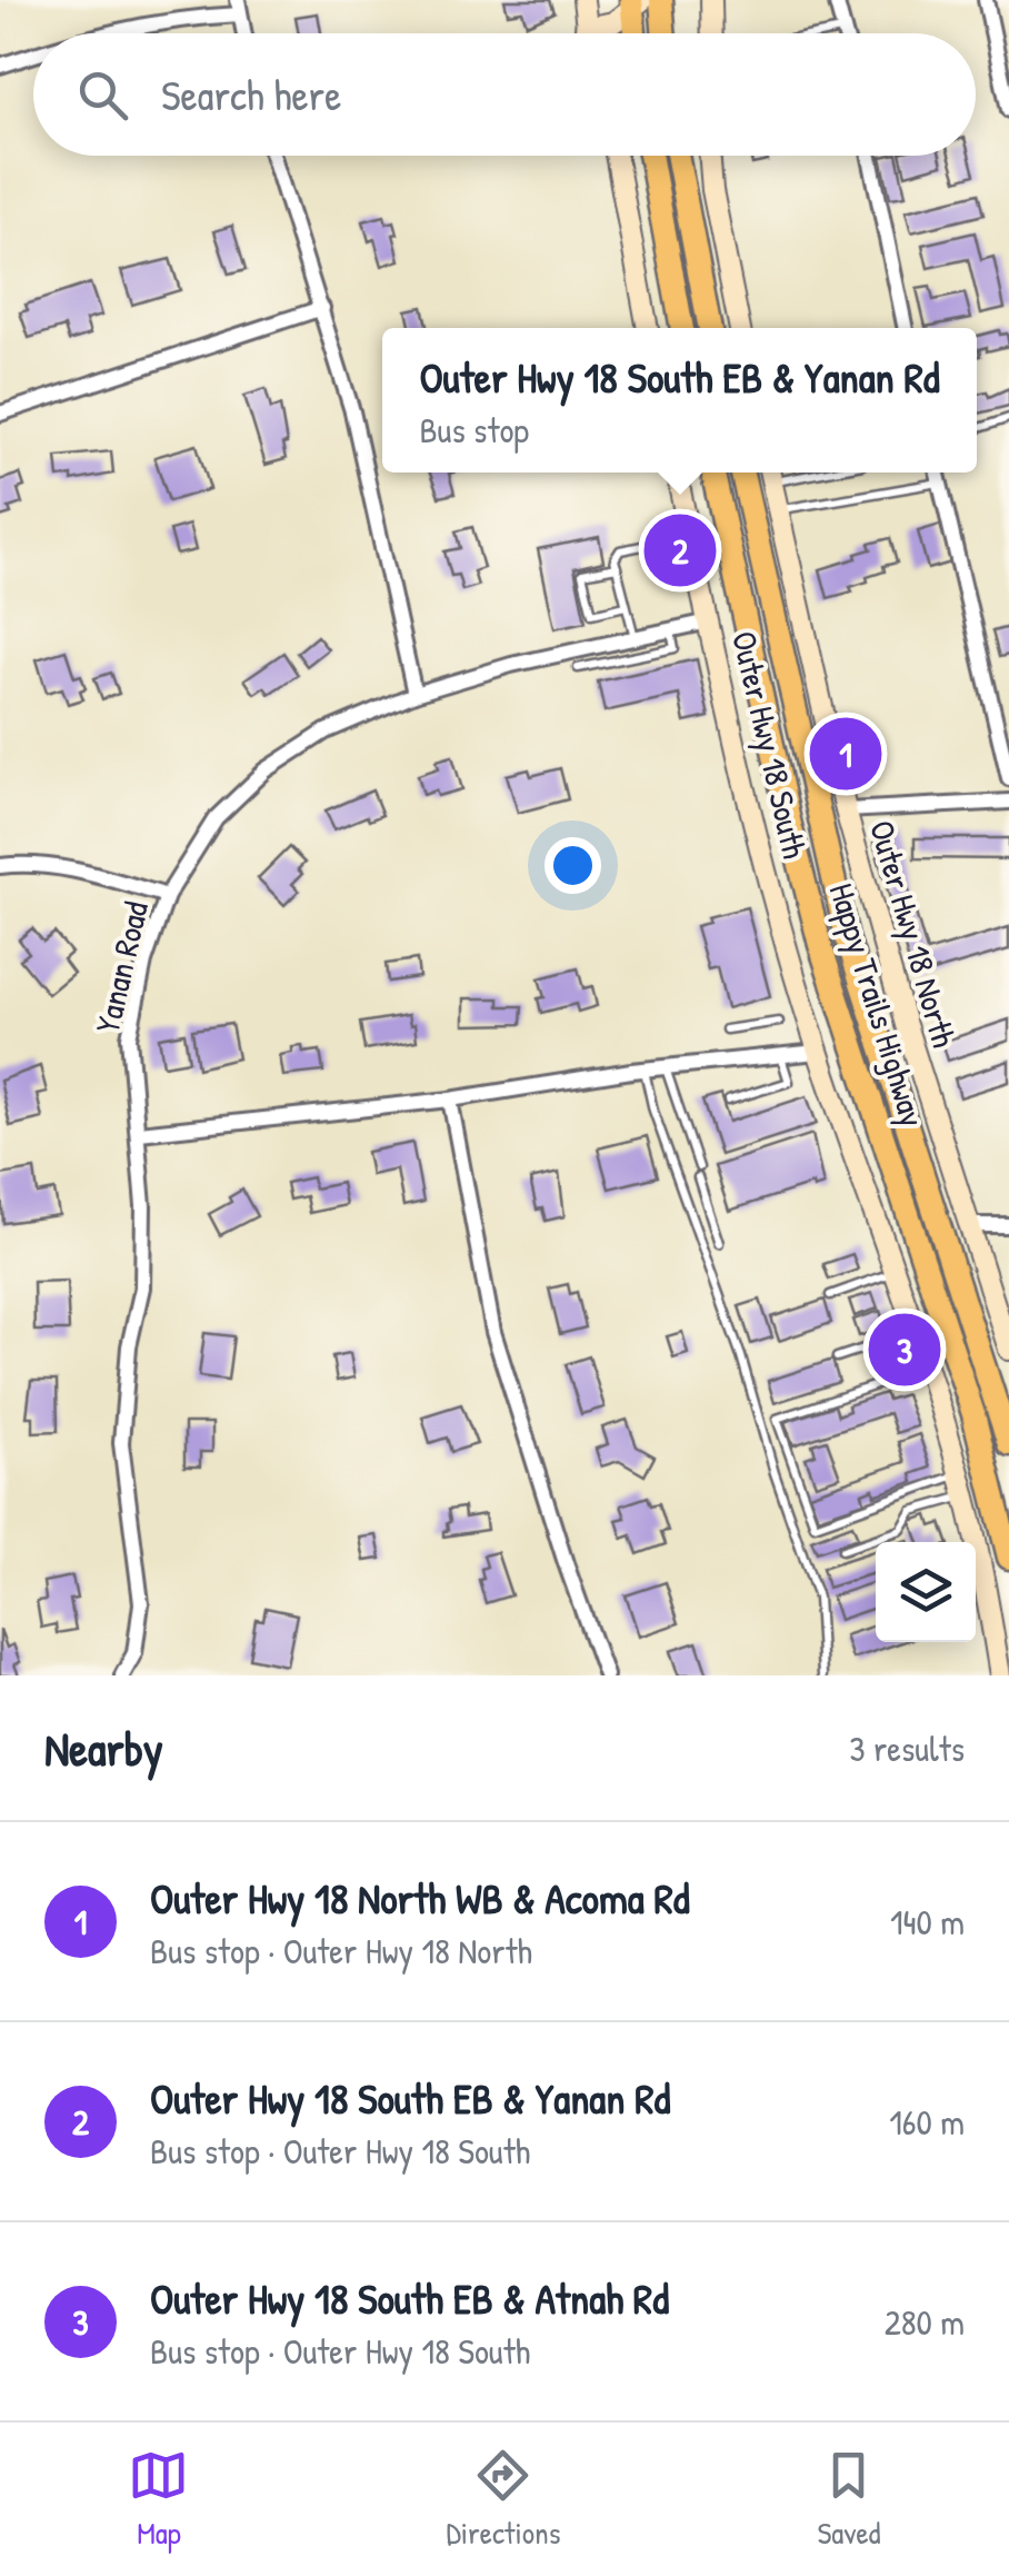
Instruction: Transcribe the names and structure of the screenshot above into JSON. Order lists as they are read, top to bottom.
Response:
{
  "streets": {
    "main road": ["Happy Trails Highway"],
    "street": ["Outer Hwy 18 South", "Outer Hwy 18 North", "Yanan Road"]
  },
  "crossings": [
    ["Outer Hwy 18 South", "Yanan Road"]
  ],
  "page": {
    "search": "Search here",
    "popup": ["Outer Hwy 18 South EB & Yanan Rd", "Bus stop"],
    "pins": ["2", "1", "3"],
    "heading": ["Nearby", "3 results"],
    "list": [
      {
        "mark": "1",
        "name": "Outer Hwy 18 North WB & Acoma Rd",
        "note": "Bus stop · Outer Hwy 18 North",
        "value": "140 m"
      },
      {
        "mark": "2",
        "name": "Outer Hwy 18 South EB & Yanan Rd",
        "note": "Bus stop · Outer Hwy 18 South",
        "value": "160 m"
      },
      {
        "mark": "3",
        "name": "Outer Hwy 18 South EB & Atnah Rd",
        "note": "Bus stop · Outer Hwy 18 South",
        "value": "280 m"
      }
    ],
    "nav": ["Map", "Directions", "Saved"]
  }
}
